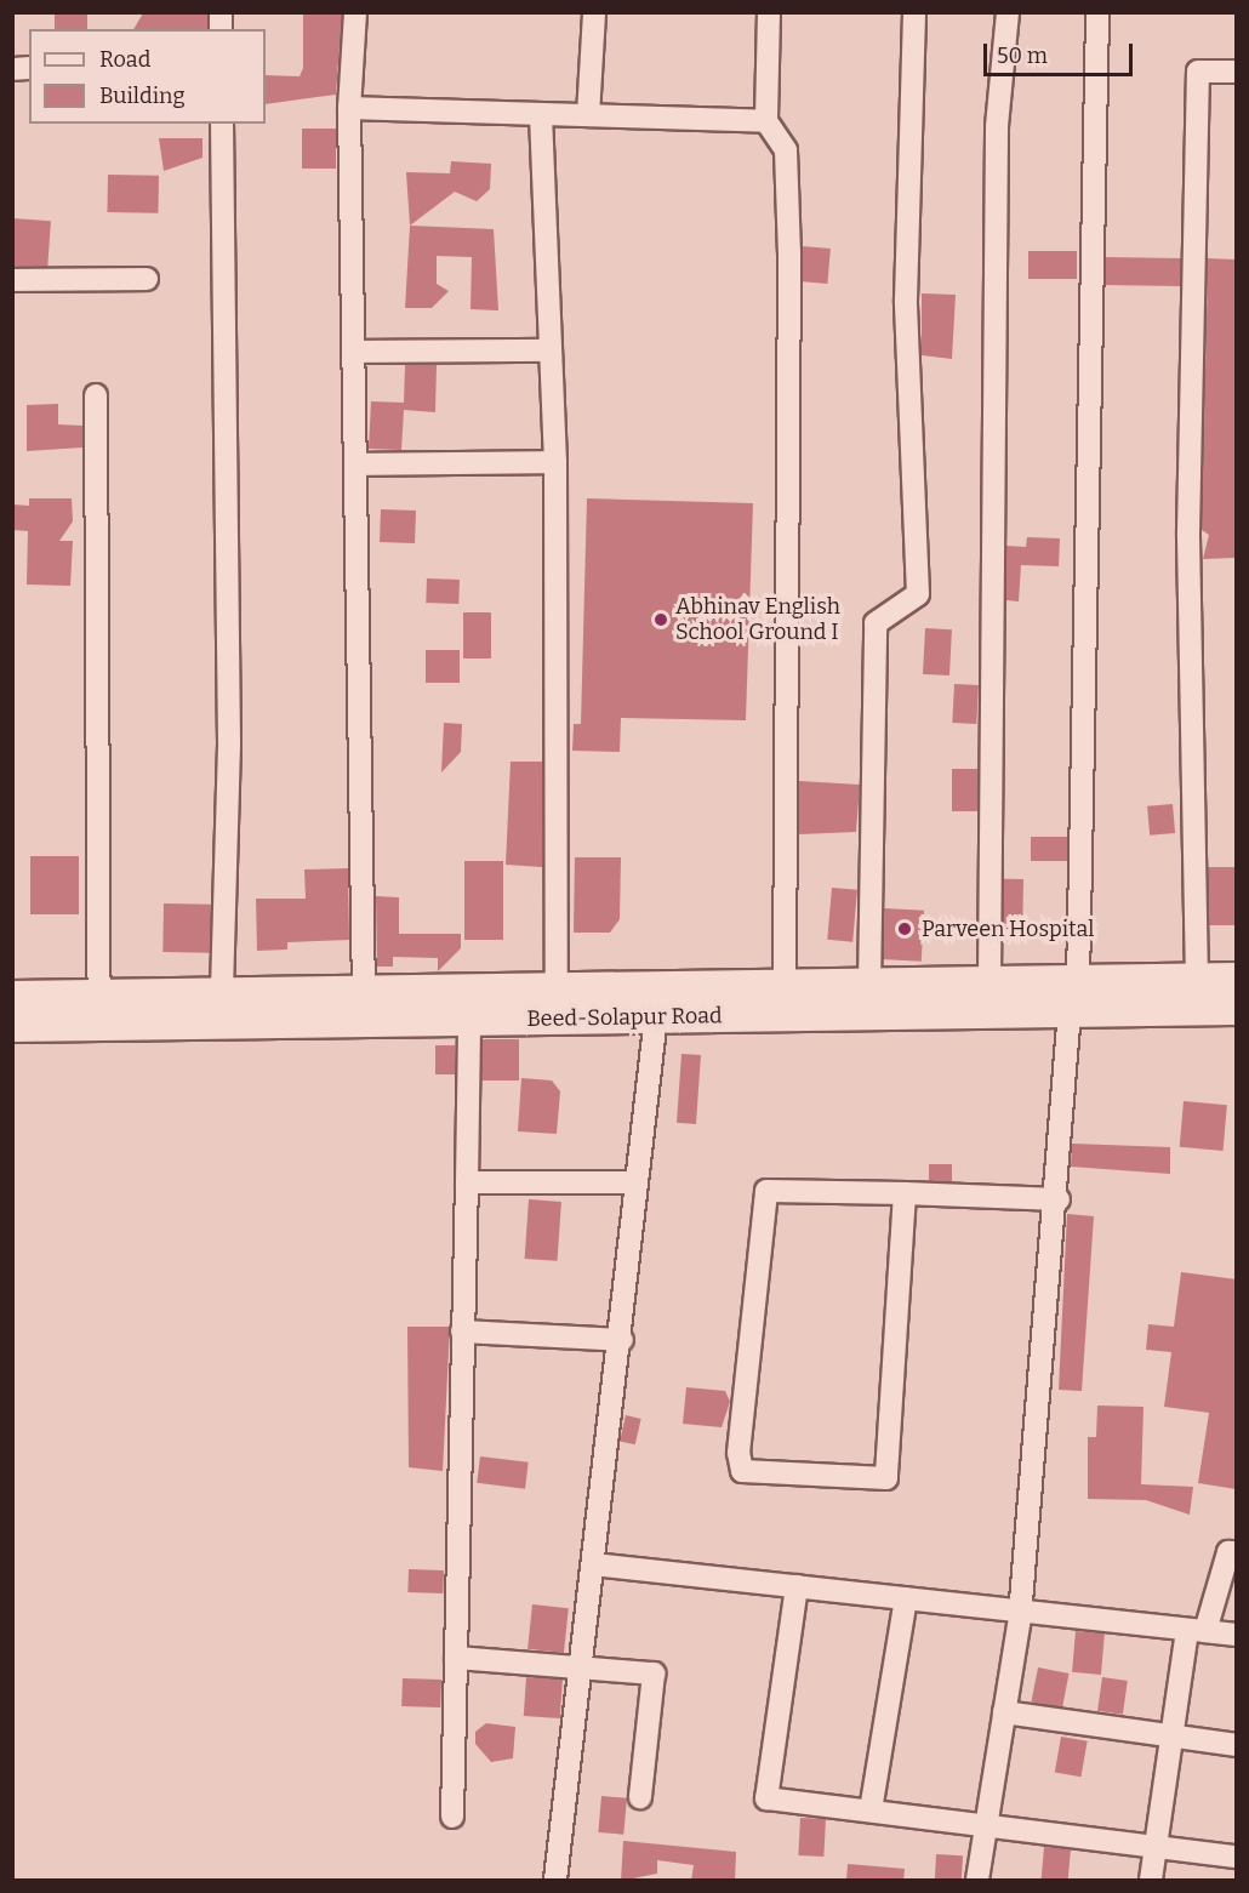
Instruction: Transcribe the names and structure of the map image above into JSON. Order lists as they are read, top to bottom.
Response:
{
  "streets": {
    "main road": ["Beed-Solapur Road"]
  },
  "places": ["Abhinav English School Ground I", "Parveen Hospital"],
  "legend": ["Road", "Building"],
  "scale_bar": "50 m"
}
